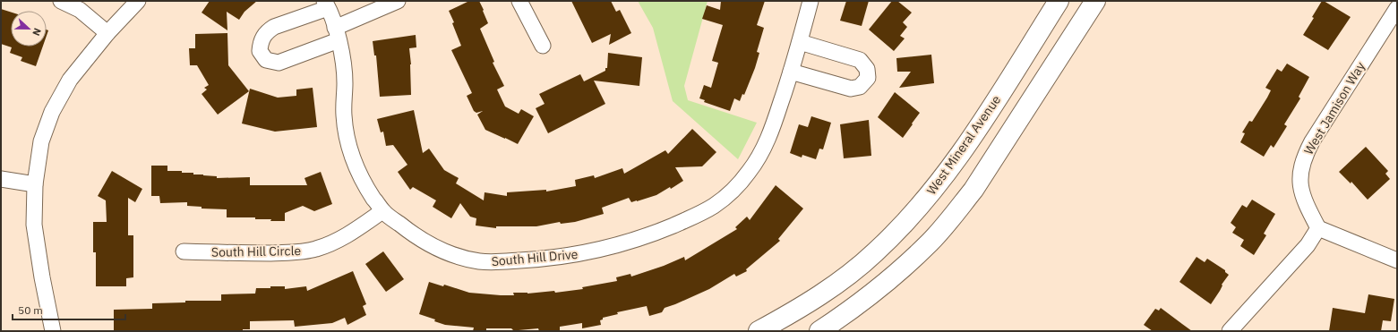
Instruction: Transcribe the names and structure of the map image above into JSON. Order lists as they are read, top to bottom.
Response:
{
  "streets": {
    "main road": ["West Mineral Avenue"],
    "street": ["West Jamison Way", "South Hill Circle", "South Hill Drive"]
  },
  "crossings": [
    ["South Hill Circle", "South Hill Drive"]
  ],
  "scale_bar": "50 m",
  "north": "right"
}
